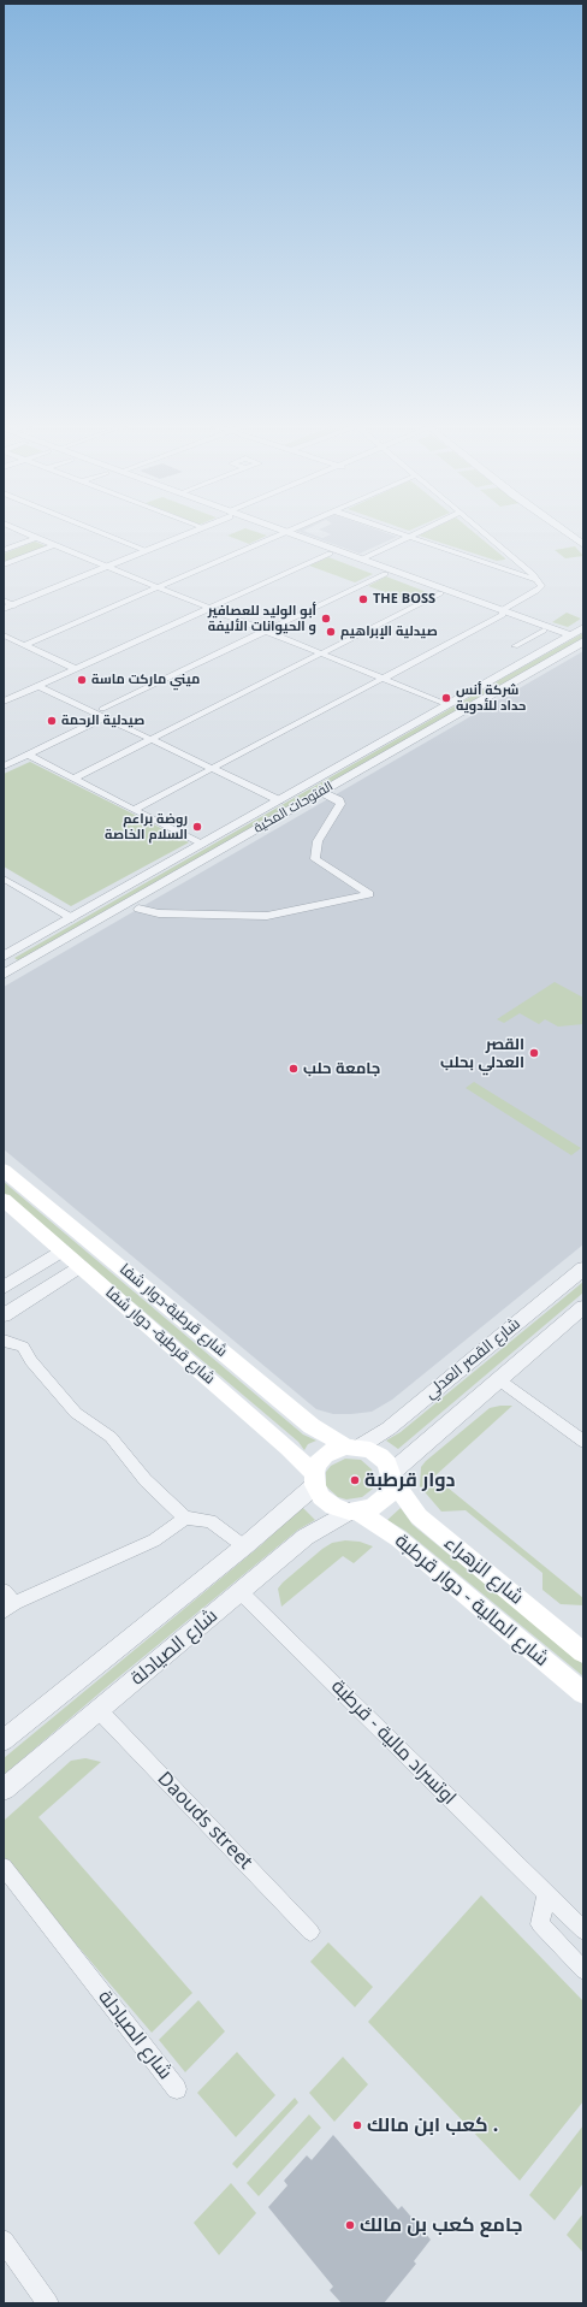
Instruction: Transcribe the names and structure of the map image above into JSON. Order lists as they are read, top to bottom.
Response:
{
  "streets": {
    "main road": [
      "شارع قرطبة-دوار شفا",
      "شارع قرطبة- دوار شفا",
      "شارع الزهراء",
      "شارع المالية - دوار قرطبة"
    ],
    "street": [
      "الفتوحات المكية",
      "شارع القصر العدلي",
      "شارع الصيادلة",
      "اوتسراد مالية - قرطبة",
      "Daouds street"
    ]
  },
  "crossings": [
    ["شارع قرطبة-دوار شفا", "شارع قرطبة- دوار شفا"],
    ["شارع قرطبة-دوار شفا", "شارع القصر العدلي"],
    ["شارع قرطبة-دوار شفا", "شارع الزهراء"],
    ["شارع قرطبة-دوار شفا", "شارع المالية - دوار قرطبة"],
    ["شارع قرطبة-دوار شفا", "شارع الصيادلة"],
    ["شارع قرطبة- دوار شفا", "شارع القصر العدلي"],
    ["شارع قرطبة- دوار شفا", "شارع الزهراء"],
    ["شارع قرطبة- دوار شفا", "شارع المالية - دوار قرطبة"],
    ["شارع قرطبة- دوار شفا", "شارع الصيادلة"],
    ["شارع القصر العدلي", "شارع الزهراء"],
    ["شارع القصر العدلي", "شارع المالية - دوار قرطبة"],
    ["شارع القصر العدلي", "شارع الصيادلة"],
    ["شارع الزهراء", "شارع المالية - دوار قرطبة"],
    ["شارع الزهراء", "شارع الصيادلة"],
    ["شارع المالية - دوار قرطبة", "شارع الصيادلة"],
    ["شارع الصيادلة", "اوتسراد مالية - قرطبة"],
    ["شارع الصيادلة", "Daouds street"]
  ],
  "places": [
    "THE BOSS",
    "أبو الوليد للعصافير و الحيوانات الأليفة",
    "صيدلية الإبراهيم",
    "ميني ماركت ماسة",
    "شركة أنس حداد للأدوية",
    "صيدلية الرحمة",
    "روضة براعم السلام الخاصة",
    "القصر العدلي بحلب",
    "جامعة حلب",
    "دوار قرطبة",
    "كعب ابن مالك .",
    "جامع كعب بن مالك"
  ]
}
